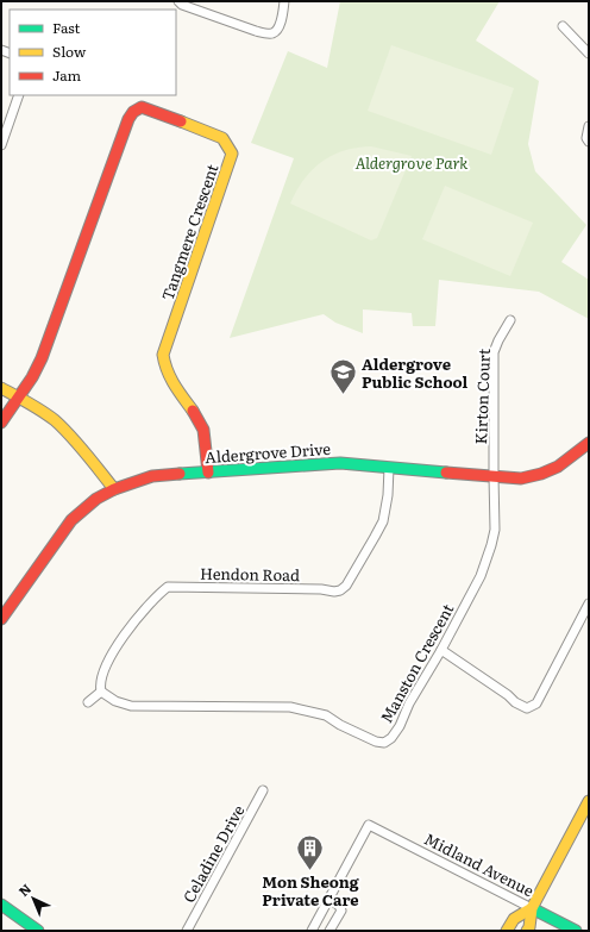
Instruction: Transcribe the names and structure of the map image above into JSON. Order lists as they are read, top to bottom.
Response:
{
  "streets": {
    "street": [
      "Tangmere Crescent",
      "Kirton Court",
      "Aldergrove Drive",
      "Hendon Road",
      "Manston Crescent",
      "Celadine Drive",
      "Midland Avenue"
    ]
  },
  "crossings": [
    ["Tangmere Crescent", "Aldergrove Drive"],
    ["Kirton Court", "Aldergrove Drive"],
    ["Kirton Court", "Manston Crescent"],
    ["Aldergrove Drive", "Hendon Road"],
    ["Aldergrove Drive", "Manston Crescent"],
    ["Hendon Road", "Manston Crescent"]
  ],
  "parks": ["Aldergrove Park"],
  "places": {
    "school or university": ["Aldergrove Public School"],
    "building": ["Mon Sheong Private Care"]
  },
  "legend": ["Fast", "Slow", "Jam"],
  "north": "top left"
}
